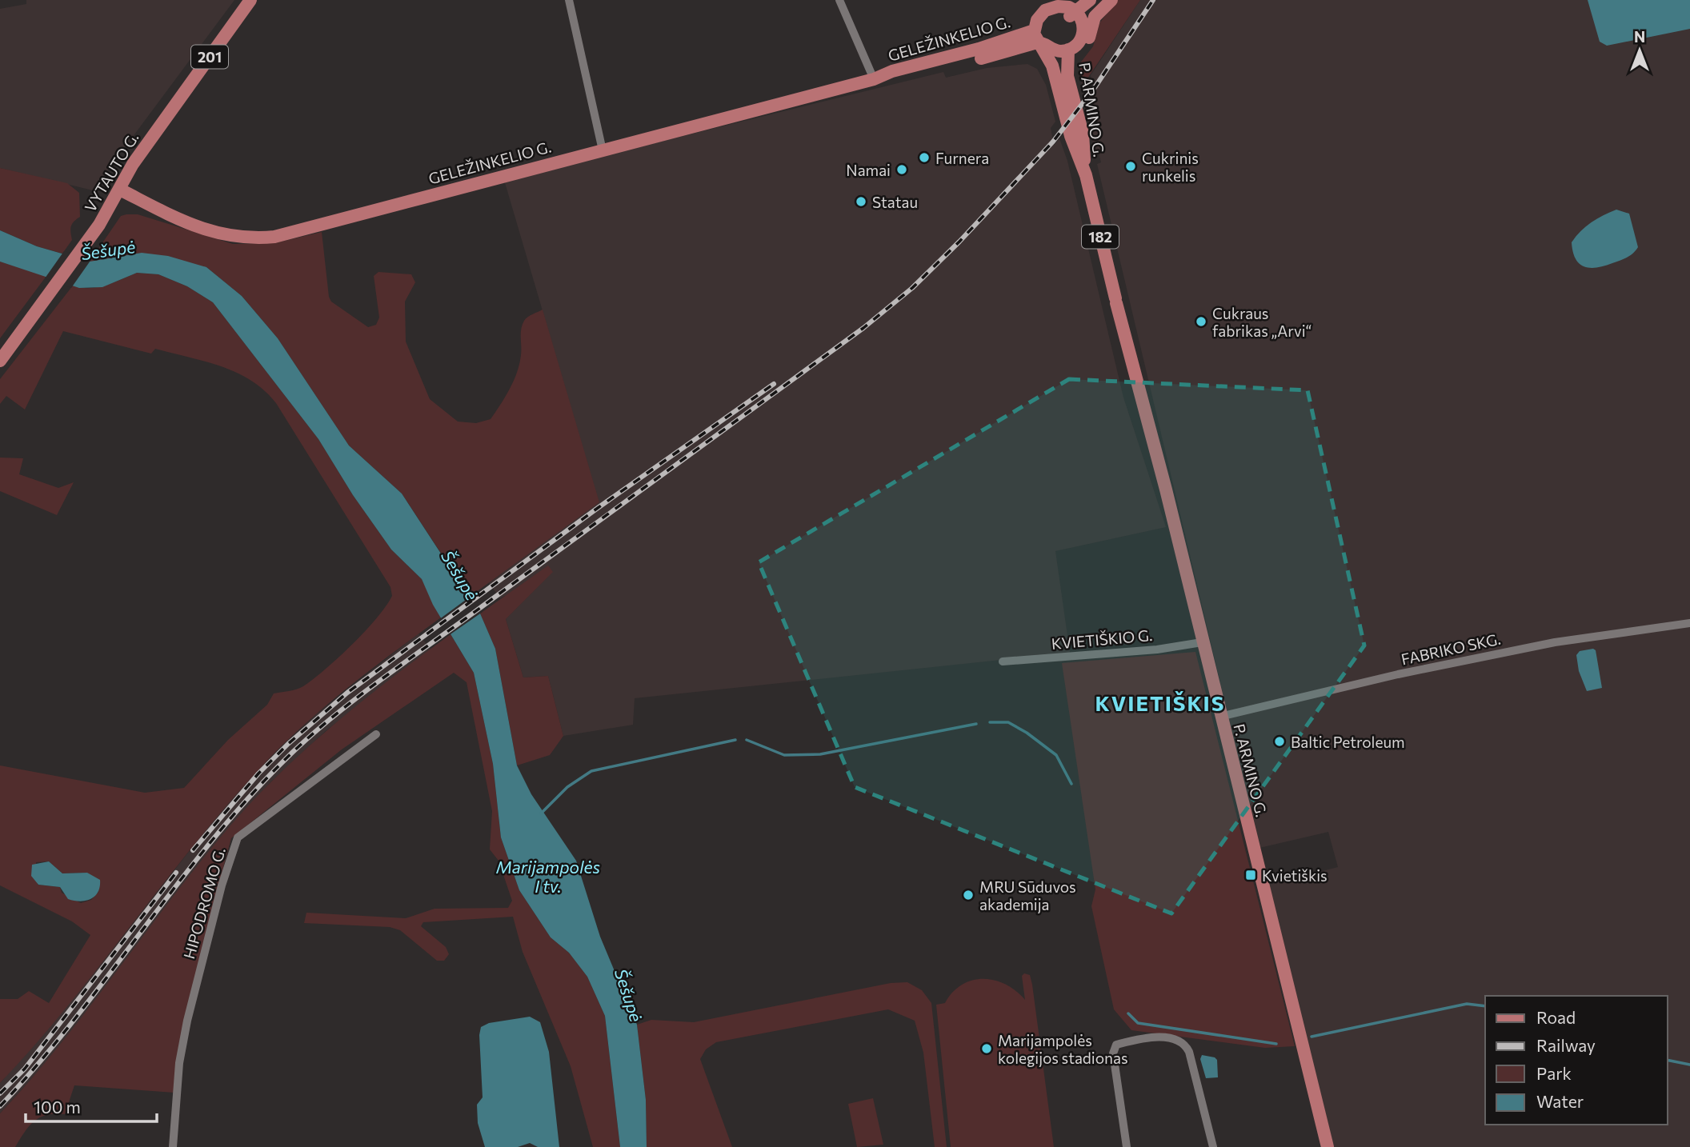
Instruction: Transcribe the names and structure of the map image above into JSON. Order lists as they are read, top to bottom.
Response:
{
  "streets": {
    "main road": [
      "GELEŽINKELIO G.",
      "201",
      "P. ARMINO G.",
      "VYTAUTO G.",
      "182"
    ],
    "street": ["KVIETIŠKIO G.", "FABRIKO SKG.", "HIPODROMO G."]
  },
  "crossings": [
    ["GELEŽINKELIO G.", "P. ARMINO G."],
    ["GELEŽINKELIO G.", "VYTAUTO G."],
    ["P. ARMINO G.", "KVIETIŠKIO G."],
    ["P. ARMINO G.", "FABRIKO SKG."]
  ],
  "districts": ["KVIETIŠKIS"],
  "water": ["Šešupė", "Marijampolės I tv."],
  "places": {
    "other": [
      "Furnera",
      "Cukrinis runkelis",
      "Namai",
      "Statau",
      "Cukraus fabrikas „Arvi“",
      "Baltic Petroleum",
      "MRU Sūduvos akademija",
      "Marijampolės kolegijos stadionas"
    ],
    "transit": ["Kvietiškis"]
  },
  "legend": [
    "Road",
    "Railway",
    "Park",
    "Water"
  ],
  "scale_bar": "100 m",
  "north": "top"
}
